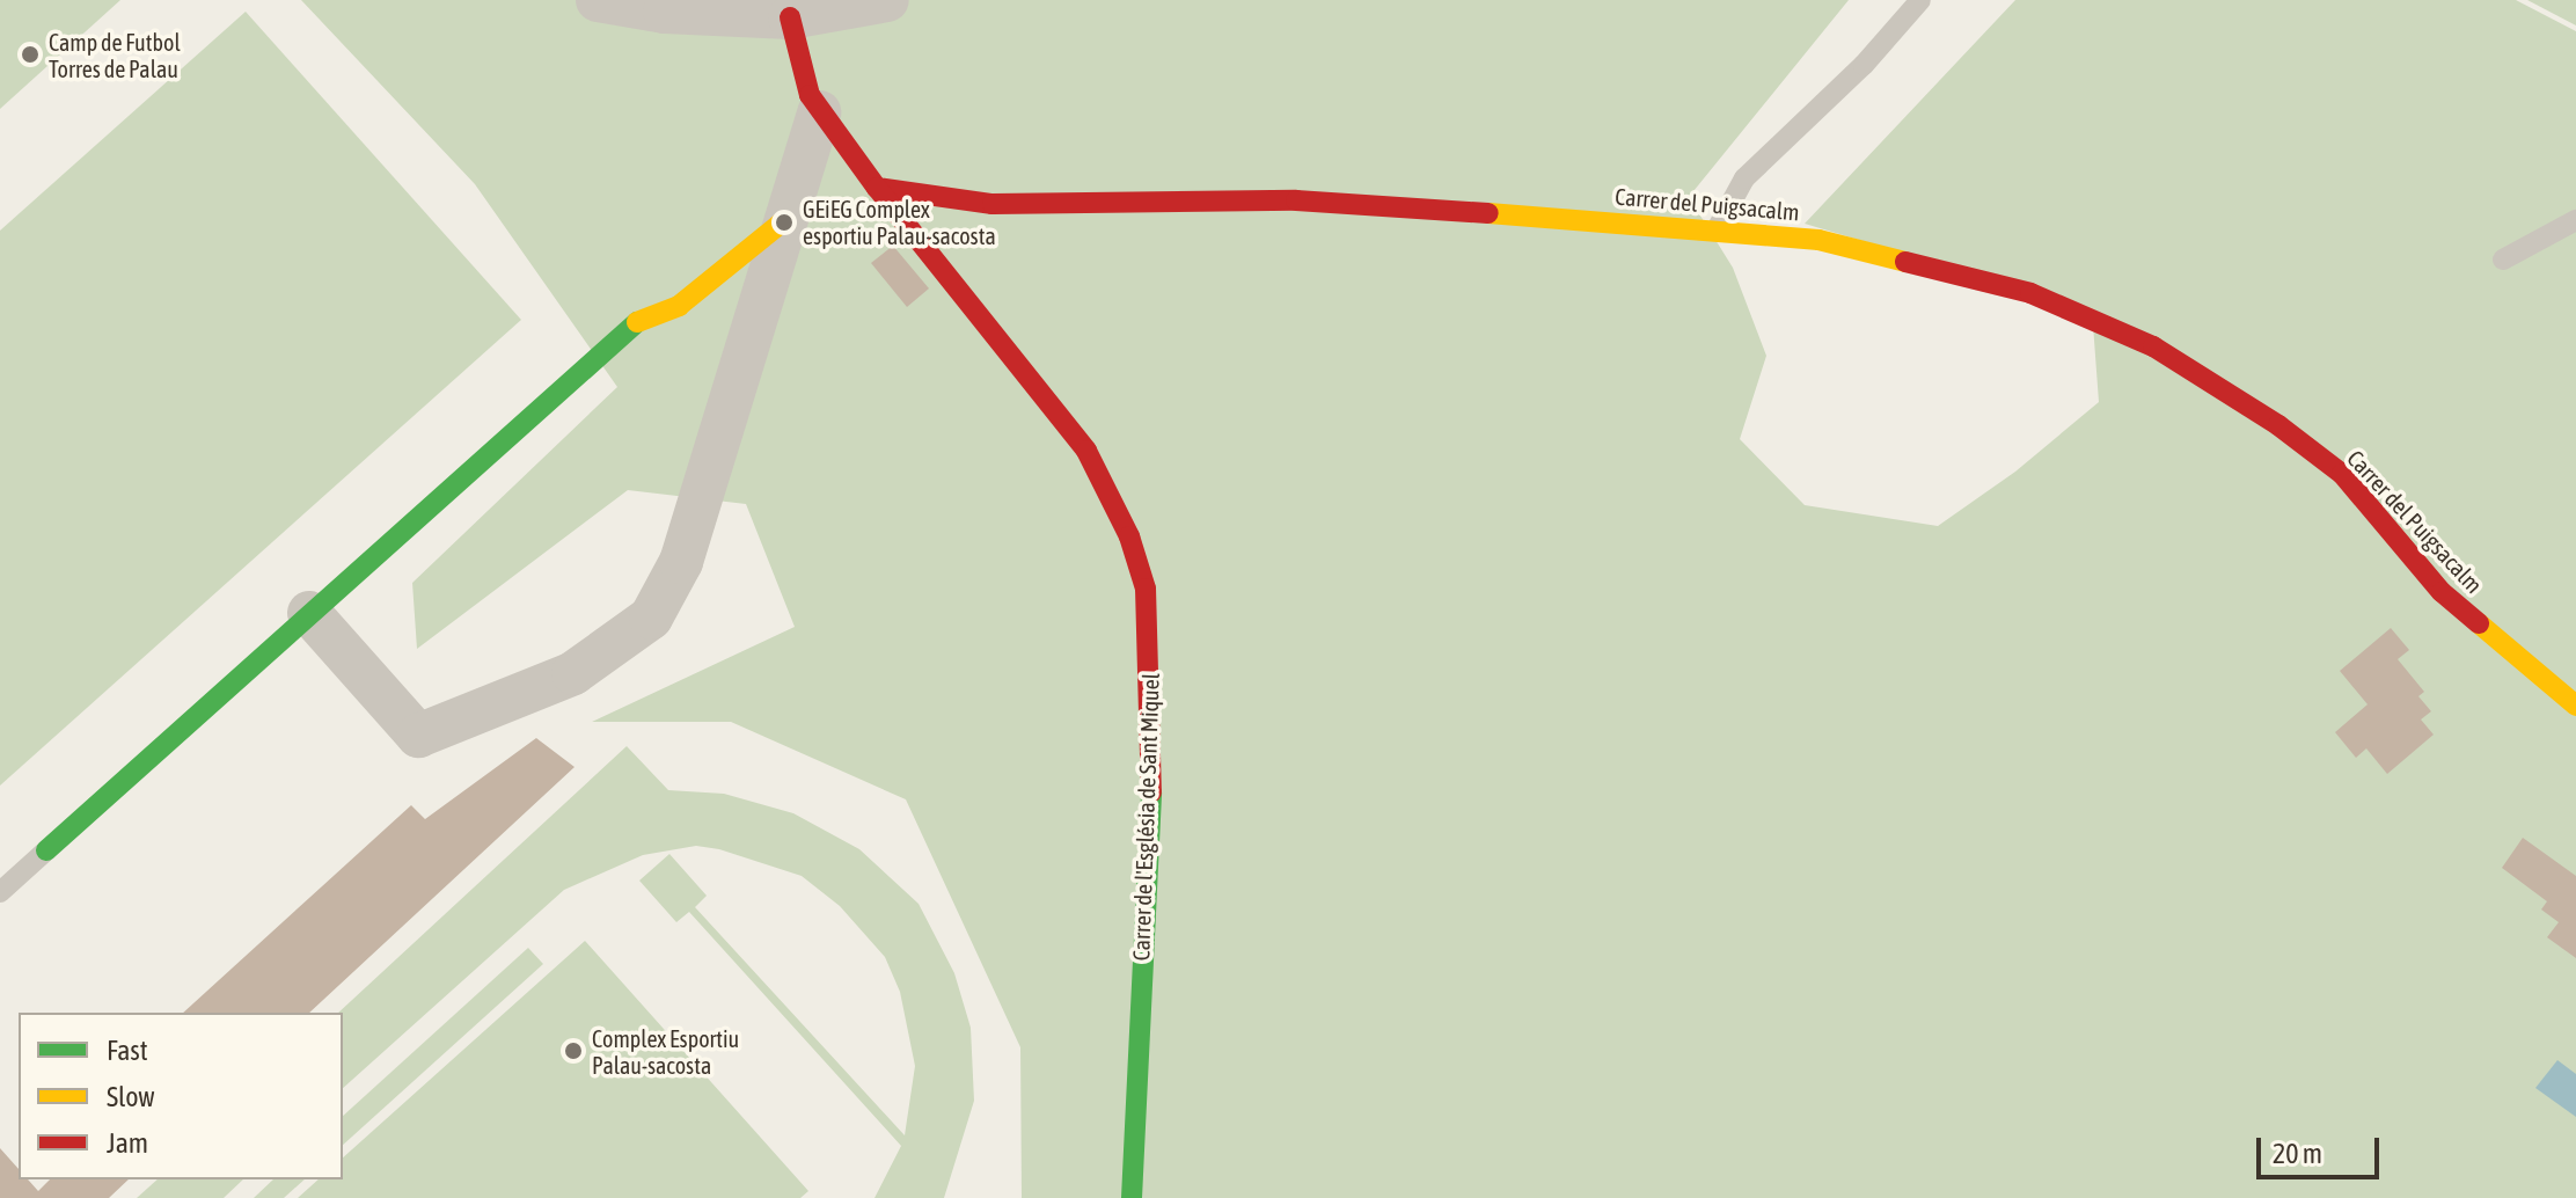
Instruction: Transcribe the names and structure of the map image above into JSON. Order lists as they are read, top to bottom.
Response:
{
  "streets": {
    "street": ["Carrer del Puigsacalm", "Carrer de l'Església de Sant Miquel"]
  },
  "crossings": [
    ["Carrer del Puigsacalm", "Carrer de l'Església de Sant Miquel"]
  ],
  "places": ["Camp de Futbol Torres de Palau", "GEiEG Complex esportiu Palau-sacosta", "Complex Esportiu Palau-sacosta"],
  "legend": ["Fast", "Slow", "Jam"],
  "scale_bar": "20 m"
}
